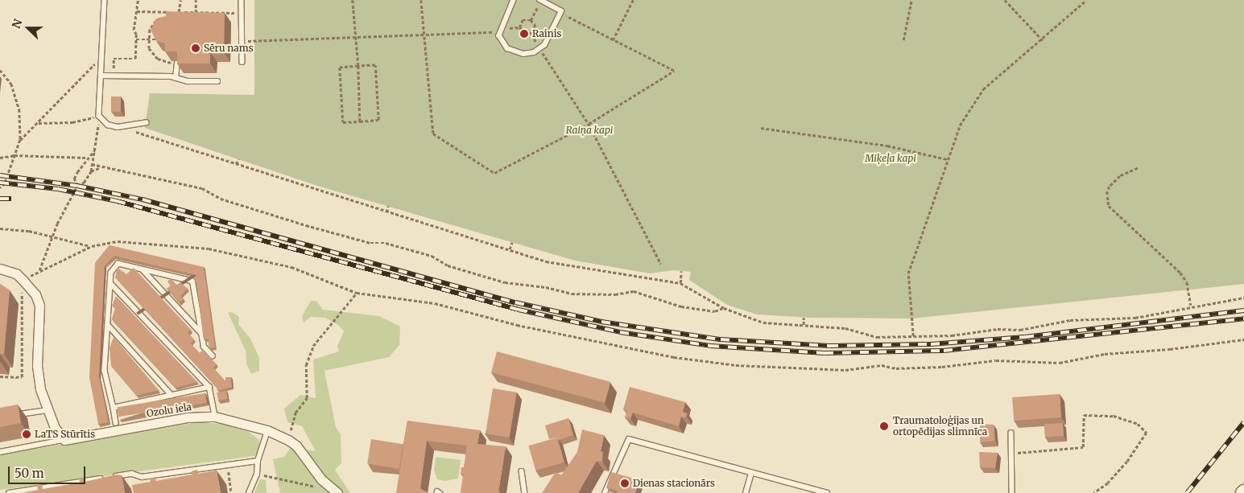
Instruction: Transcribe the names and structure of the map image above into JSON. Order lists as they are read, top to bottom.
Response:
{
  "streets": {
    "street": ["Ozolu iela"]
  },
  "parks": ["Raiņa kapi", "Miķeļa kapi"],
  "places": [
    "Rainis",
    "Sēru nams",
    "Traumatoloģijas un ortopēdijas slimnīca",
    "LaTS Stūrītis",
    "Dienas stacionārs"
  ],
  "scale_bar": "50 m",
  "north": "left"
}
